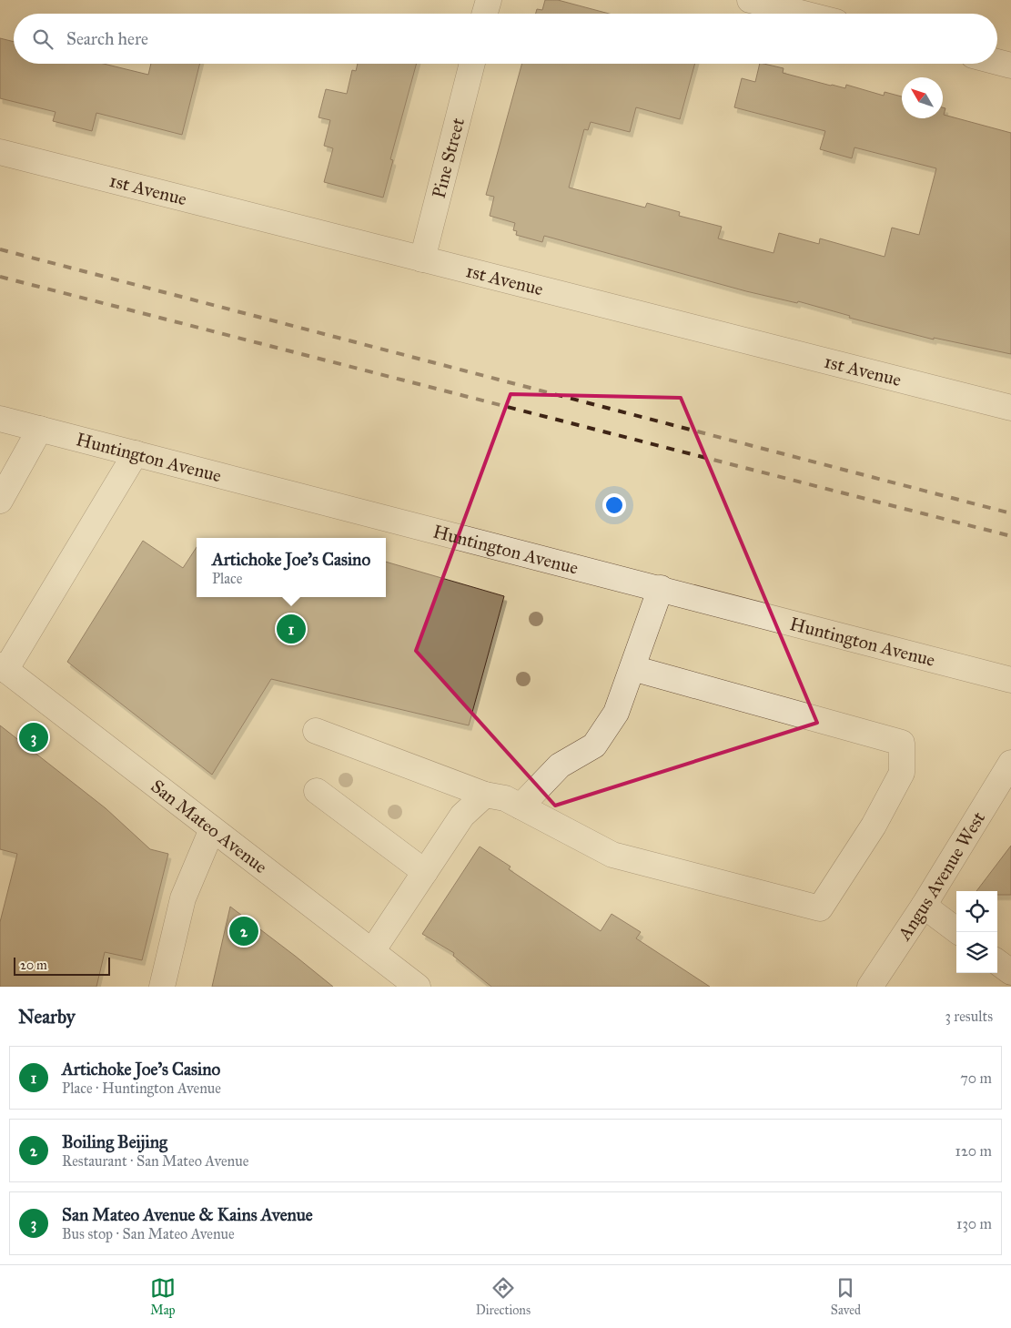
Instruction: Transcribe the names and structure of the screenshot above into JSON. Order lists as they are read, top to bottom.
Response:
{
  "streets": {
    "street": [
      "Pine Street",
      "1st Avenue",
      "Huntington Avenue",
      "San Mateo Avenue",
      "Angus Avenue West"
    ]
  },
  "crossings": [
    ["Pine Street", "1st Avenue"]
  ],
  "scale_bar": "20 m",
  "north": "top left",
  "page": {
    "search": "Search here",
    "popup": ["Artichoke Joe's Casino", "Place"],
    "pins": ["1", "3", "2"],
    "scale": "20 m",
    "heading": ["Nearby", "3 results"],
    "list": [
      {
        "mark": "1",
        "name": "Artichoke Joe's Casino",
        "note": "Place · Huntington Avenue",
        "value": "70 m"
      },
      {
        "mark": "2",
        "name": "Boiling Beijing",
        "note": "Restaurant · San Mateo Avenue",
        "value": "120 m"
      },
      {
        "mark": "3",
        "name": "San Mateo Avenue & Kains Avenue",
        "note": "Bus stop · San Mateo Avenue",
        "value": "130 m"
      }
    ],
    "nav": ["Map", "Directions", "Saved"]
  }
}
